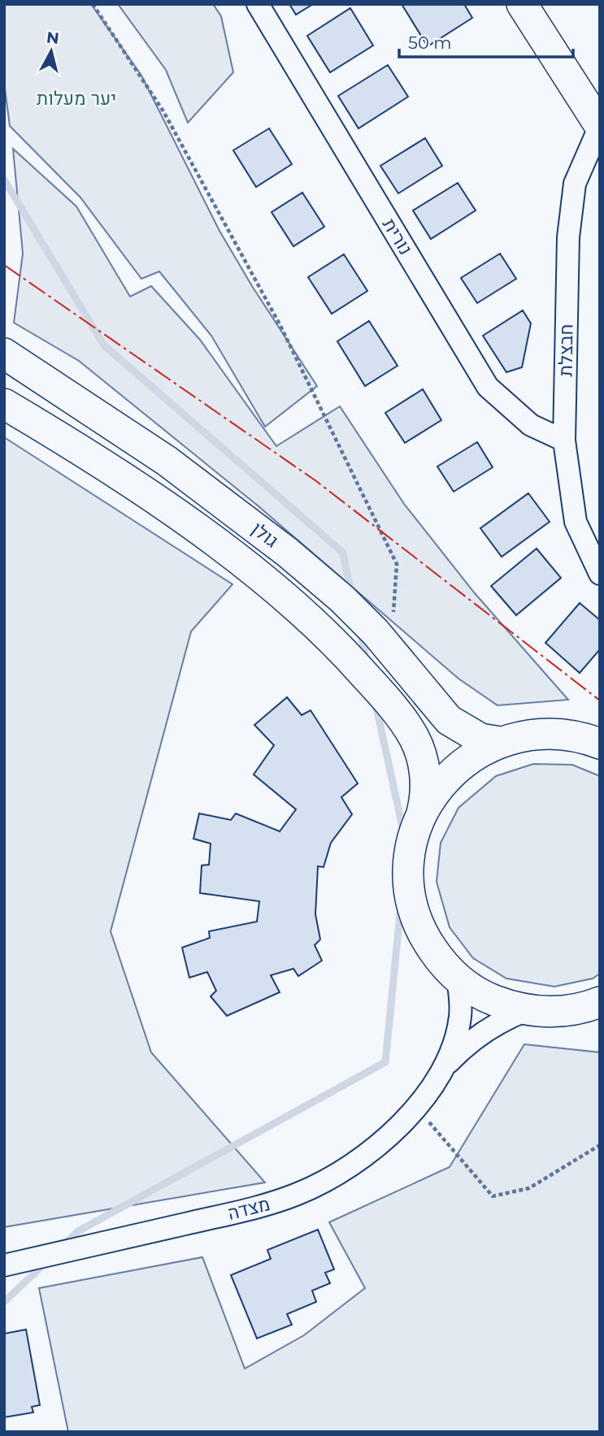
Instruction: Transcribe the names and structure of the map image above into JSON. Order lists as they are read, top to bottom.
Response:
{
  "streets": {
    "street": [
      "נורית",
      "חבצלת",
      "גולן",
      "מצדה"
    ]
  },
  "crossings": [
    ["נורית", "חבצלת"]
  ],
  "parks": ["יער מעלות"],
  "scale_bar": "50 m",
  "north": "top"
}
